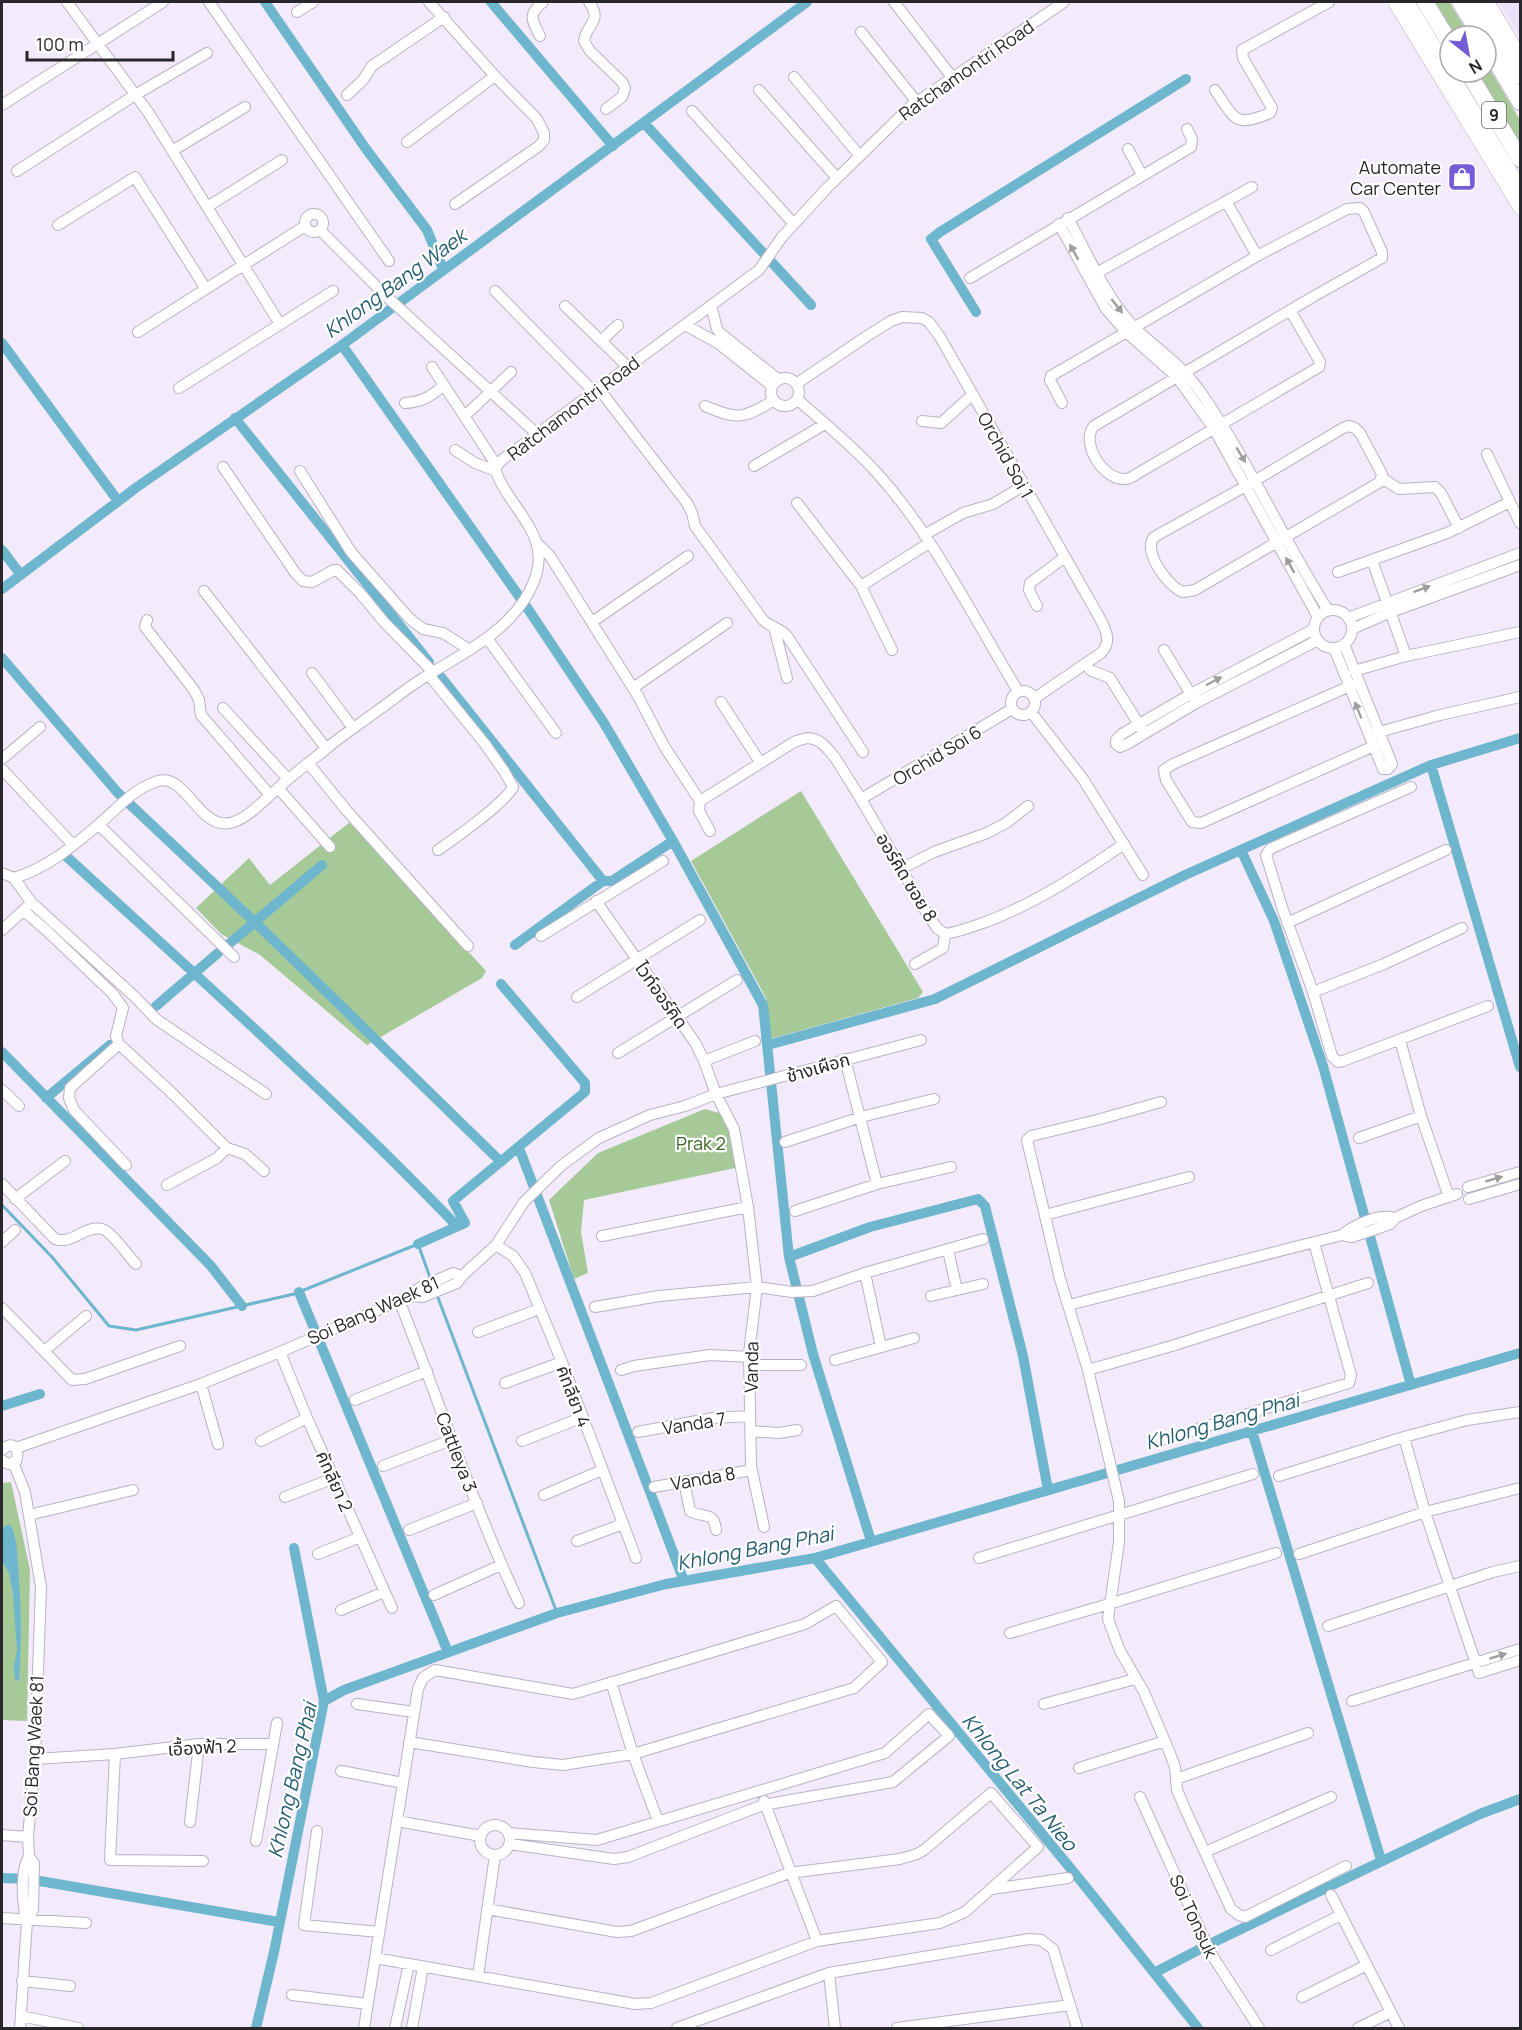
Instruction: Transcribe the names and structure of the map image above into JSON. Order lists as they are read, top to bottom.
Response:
{
  "streets": {
    "highway": ["9"],
    "street": [
      "Ratchamontri Road",
      "Orchid Soi 1",
      "Orchid Soi 6",
      "ออร์คิด ซอย 8",
      "ไวท์ออร์คิด",
      "ช้างเผือก",
      "Soi Bang Waek 81",
      "Vanda",
      "คัทลียา 4",
      "Vanda 7",
      "Cattleya 3",
      "Vanda 8",
      "คัทลียา 2",
      "เอื้องฟ้า 2",
      "Soi Tonsuk"
    ]
  },
  "crossings": [
    ["Orchid Soi 1", "Orchid Soi 6"],
    ["Orchid Soi 6", "ออร์คิด ซอย 8"],
    ["ไวท์ออร์คิด", "ช้างเผือก"],
    ["ไวท์ออร์คิด", "Soi Bang Waek 81"],
    ["ไวท์ออร์คิด", "Vanda"],
    ["ช้างเผือก", "Soi Bang Waek 81"],
    ["ช้างเผือก", "Vanda"],
    ["Soi Bang Waek 81", "Vanda"],
    ["Soi Bang Waek 81", "คัทลียา 4"],
    ["Soi Bang Waek 81", "Cattleya 3"],
    ["Soi Bang Waek 81", "คัทลียา 2"],
    ["Soi Bang Waek 81", "เอื้องฟ้า 2"],
    ["Vanda", "Vanda 7"],
    ["Vanda", "Vanda 8"]
  ],
  "water": ["Khlong Bang Waek", "Khlong Bang Phai", "Khlong Lat Ta Nieo"],
  "parks": ["Prak 2"],
  "places": {
    "shop": ["Automate Car Center"]
  },
  "scale_bar": "100 m",
  "north": "bottom right"
}
